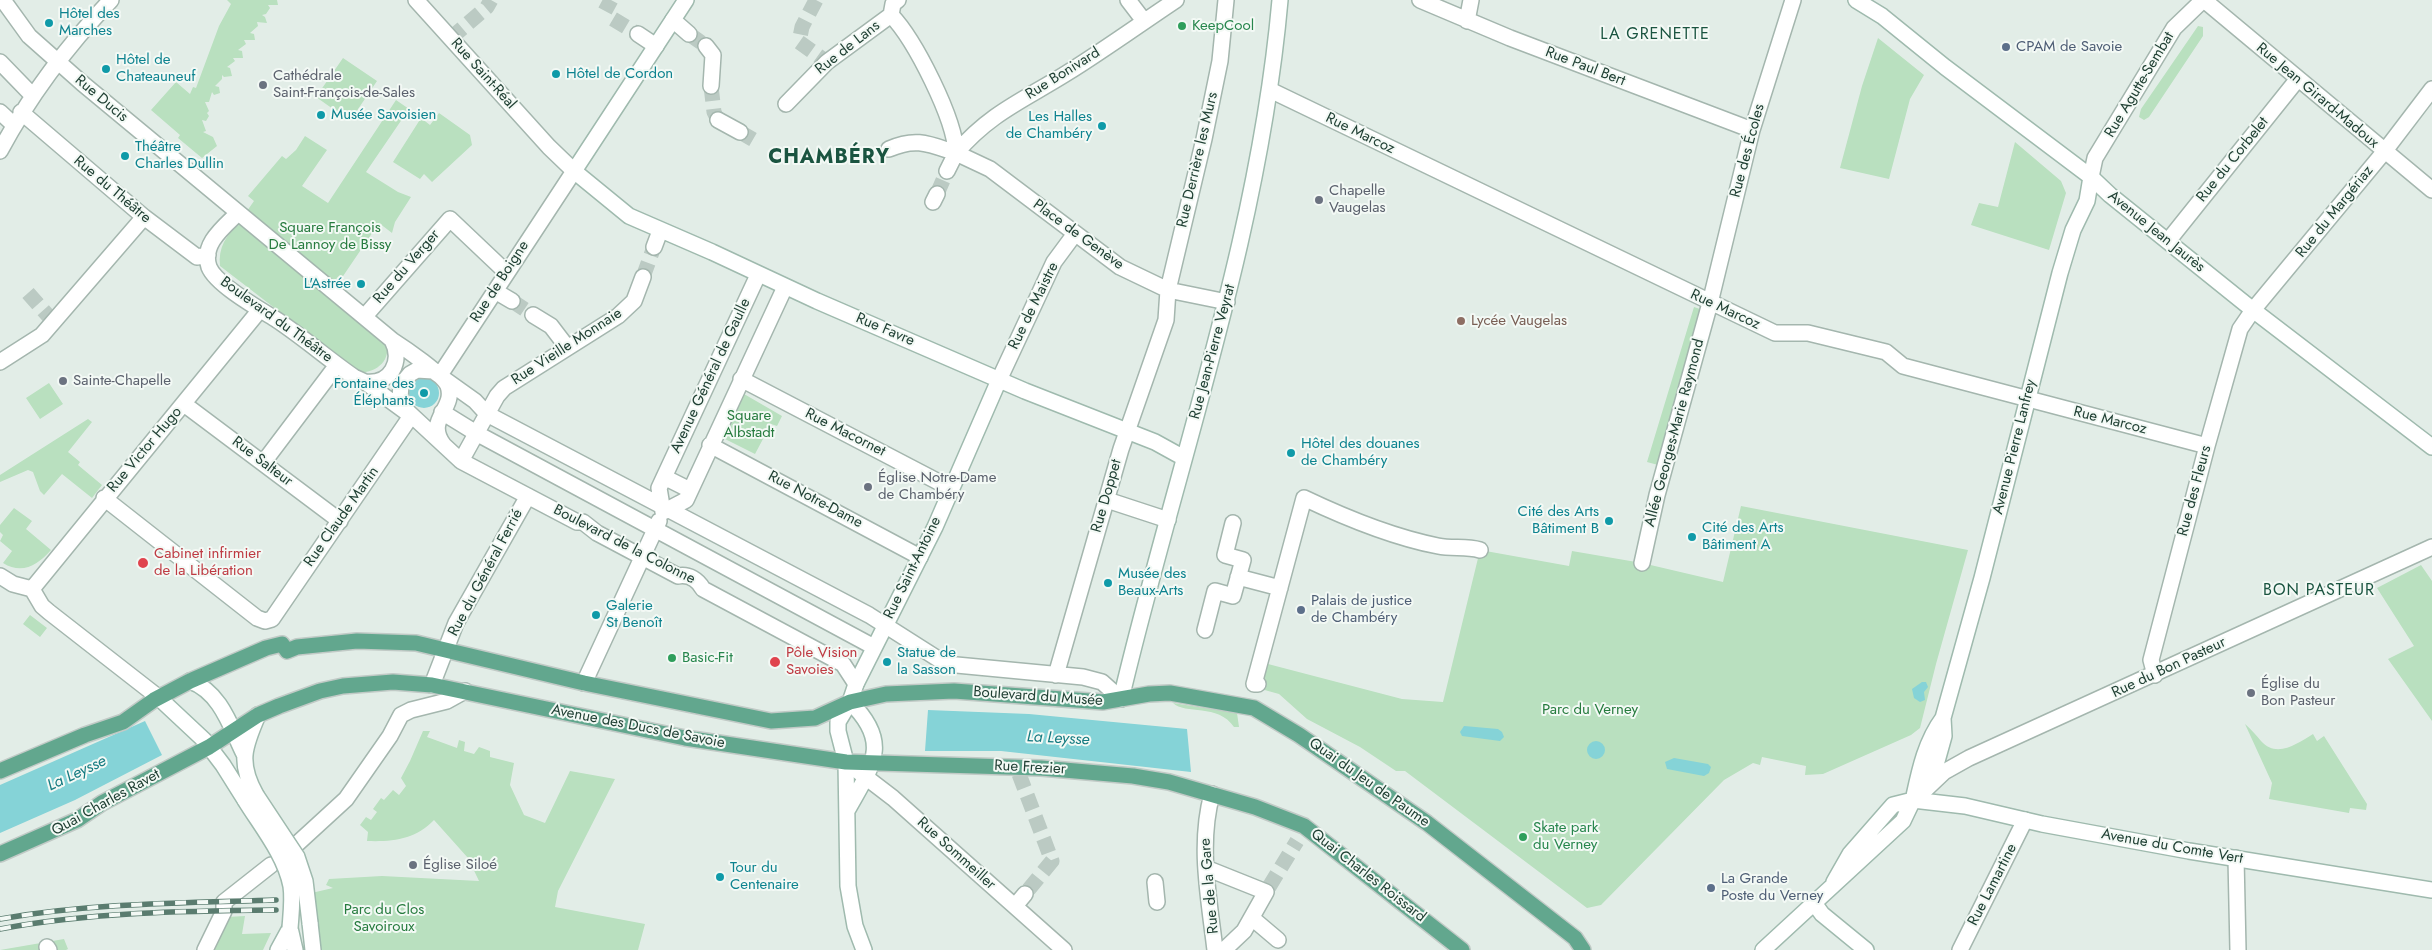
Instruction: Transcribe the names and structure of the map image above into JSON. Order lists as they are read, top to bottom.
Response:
{
  "streets": {
    "main road": [
      "Boulevard du Musée",
      "Avenue des Ducs de Savoie",
      "Rue Frezier",
      "Quai du Jeu de Paume",
      "Quai Charles Ravet",
      "Quai Charles Roissard"
    ],
    "street": [
      "Rue de Lans",
      "Rue Paul Bert",
      "Rue Saint-Réal",
      "Rue Bonivard",
      "Rue Agutte-Sembat",
      "Rue Jean Girard-Madoux",
      "Rue Ducis",
      "Rue Marcoz",
      "Rue des Écoles",
      "Rue Derrière les Murs",
      "Rue du Corbelet",
      "Rue du Théâtre",
      "Rue du Margériaz",
      "Avenue Jean Jaurès",
      "Place de Genève",
      "Rue du Verger",
      "Rue de Boigne",
      "Rue de Maistre",
      "Boulevard du Théâtre",
      "Rue Favre",
      "Rue Vieille Monnaie",
      "Rue Jean-Pierre Veyrat",
      "Avenue Général de Gaulle",
      "Rue Macornet",
      "Allée Georges-Marie Raymond",
      "Avenue Pierre Lanfrey",
      "Rue Victor Hugo",
      "Rue Salteur",
      "Rue des Fleurs",
      "Rue Doppet",
      "Rue Notre-Dame",
      "Rue Claude Martin",
      "Boulevard de la Colonne",
      "Rue Saint-Antoine",
      "Rue du Général Ferrié",
      "Rue du Bon Pasteur",
      "Avenue du Comte Vert",
      "Rue Sommeiller",
      "Rue Lamartine",
      "Rue de la Gare"
    ]
  },
  "crossings": [
    ["Rue Paul Bert", "Rue des Écoles"],
    ["Rue Saint-Réal", "Rue de Boigne"],
    ["Rue Saint-Réal", "Rue Favre"],
    ["Rue Bonivard", "Place de Genève"],
    ["Rue Agutte-Sembat", "Rue Jean Girard-Madoux"],
    ["Rue Agutte-Sembat", "Avenue Jean Jaurès"],
    ["Rue Agutte-Sembat", "Avenue Pierre Lanfrey"],
    ["Rue Jean Girard-Madoux", "Rue du Corbelet"],
    ["Rue Jean Girard-Madoux", "Rue du Margériaz"],
    ["Rue Marcoz", "Rue des Écoles"],
    ["Rue Marcoz", "Rue Jean-Pierre Veyrat"],
    ["Rue Marcoz", "Allée Georges-Marie Raymond"],
    ["Rue Marcoz", "Avenue Pierre Lanfrey"],
    ["Rue Marcoz", "Rue des Fleurs"],
    ["Rue des Écoles", "Allée Georges-Marie Raymond"],
    ["Rue Derrière les Murs", "Place de Genève"],
    ["Rue Derrière les Murs", "Rue Doppet"],
    ["Rue du Corbelet", "Avenue Jean Jaurès"],
    ["Rue du Théâtre", "Boulevard du Théâtre"],
    ["Rue du Margériaz", "Avenue Jean Jaurès"],
    ["Rue du Margériaz", "Rue des Fleurs"],
    ["Avenue Jean Jaurès", "Avenue Pierre Lanfrey"],
    ["Avenue Jean Jaurès", "Rue des Fleurs"],
    ["Place de Genève", "Rue de Maistre"],
    ["Place de Genève", "Rue Jean-Pierre Veyrat"],
    ["Rue du Verger", "Rue de Boigne"],
    ["Rue de Boigne", "Boulevard du Théâtre"],
    ["Rue de Boigne", "Rue Favre"],
    ["Rue de Boigne", "Rue Claude Martin"],
    ["Rue de Boigne", "Boulevard de la Colonne"],
    ["Rue de Maistre", "Rue Favre"],
    ["Rue de Maistre", "Rue Saint-Antoine"],
    ["Boulevard du Théâtre", "Rue Victor Hugo"],
    ["Boulevard du Théâtre", "Rue Claude Martin"],
    ["Boulevard du Théâtre", "Boulevard de la Colonne"],
    ["Rue Favre", "Rue Jean-Pierre Veyrat"],
    ["Rue Favre", "Avenue Général de Gaulle"],
    ["Rue Favre", "Rue Doppet"],
    ["Rue Favre", "Rue Saint-Antoine"],
    ["Rue Jean-Pierre Veyrat", "Boulevard du Musée"],
    ["Rue Jean-Pierre Veyrat", "Quai du Jeu de Paume"],
    ["Avenue Général de Gaulle", "Rue Macornet"],
    ["Avenue Général de Gaulle", "Rue Notre-Dame"],
    ["Rue Macornet", "Rue Saint-Antoine"],
    ["Avenue Pierre Lanfrey", "Rue du Bon Pasteur"],
    ["Avenue Pierre Lanfrey", "Avenue du Comte Vert"],
    ["Rue Victor Hugo", "Rue Salteur"],
    ["Rue Victor Hugo", "Rue Claude Martin"],
    ["Rue Salteur", "Rue Claude Martin"],
    ["Rue des Fleurs", "Rue du Bon Pasteur"],
    ["Rue Doppet", "Boulevard du Musée"],
    ["Rue Notre-Dame", "Rue Saint-Antoine"],
    ["Rue Claude Martin", "Boulevard de la Colonne"],
    ["Boulevard de la Colonne", "Rue Saint-Antoine"],
    ["Boulevard de la Colonne", "Rue du Général Ferrié"],
    ["Rue Saint-Antoine", "Boulevard du Musée"],
    ["Rue Saint-Antoine", "Avenue des Ducs de Savoie"],
    ["Rue Saint-Antoine", "Rue Frezier"],
    ["Rue Saint-Antoine", "Rue Sommeiller"],
    ["Rue du Général Ferrié", "Avenue des Ducs de Savoie"],
    ["Rue du Bon Pasteur", "Avenue du Comte Vert"],
    ["Boulevard du Musée", "Avenue des Ducs de Savoie"],
    ["Boulevard du Musée", "Quai du Jeu de Paume"],
    ["Avenue des Ducs de Savoie", "Rue Frezier"],
    ["Avenue des Ducs de Savoie", "Quai Charles Ravet"],
    ["Avenue des Ducs de Savoie", "Rue Sommeiller"],
    ["Rue Frezier", "Rue Sommeiller"],
    ["Rue Frezier", "Quai Charles Roissard"],
    ["Rue Frezier", "Rue de la Gare"],
    ["Avenue du Comte Vert", "Rue Lamartine"],
    ["Quai Charles Roissard", "Rue de la Gare"]
  ],
  "districts": ["LA GRENETTE", "CHAMBÉRY", "BON PASTEUR"],
  "water": ["La Leysse"],
  "parks": [
    "Square François De Lannoy de Bissy",
    "Square Albstadt",
    "Parc du Verney",
    "Parc du Clos Savoiroux"
  ],
  "places": [
    "Hôtel des Marches",
    "KeepCool",
    "CPAM de Savoie",
    "Hôtel de Chateauneuf",
    "Hôtel de Cordon",
    "Cathédrale Saint-François-de-Sales",
    "Musée Savoisien",
    "Les Halles de Chambéry",
    "Théâtre Charles Dullin",
    "Chapelle Vaugelas",
    "L'Astrée",
    "Lycée Vaugelas",
    "Sainte-Chapelle",
    "Fontaine des Éléphants",
    "Hôtel des douanes de Chambéry",
    "Église Notre-Dame de Chambéry",
    "Cité des Arts Bâtiment B",
    "Cité des Arts Bâtiment A",
    "Cabinet infirmier de la Libération",
    "Musée des Beaux-Arts",
    "Palais de justice de Chambéry",
    "Galerie St Benoît",
    "Basic-Fit",
    "Pôle Vision Savoies",
    "Statue de la Sasson",
    "Église du Bon Pasteur",
    "Skate park du Verney",
    "Église Siloé",
    "Tour du Centenaire",
    "La Grande Poste du Verney"
  ]
}
